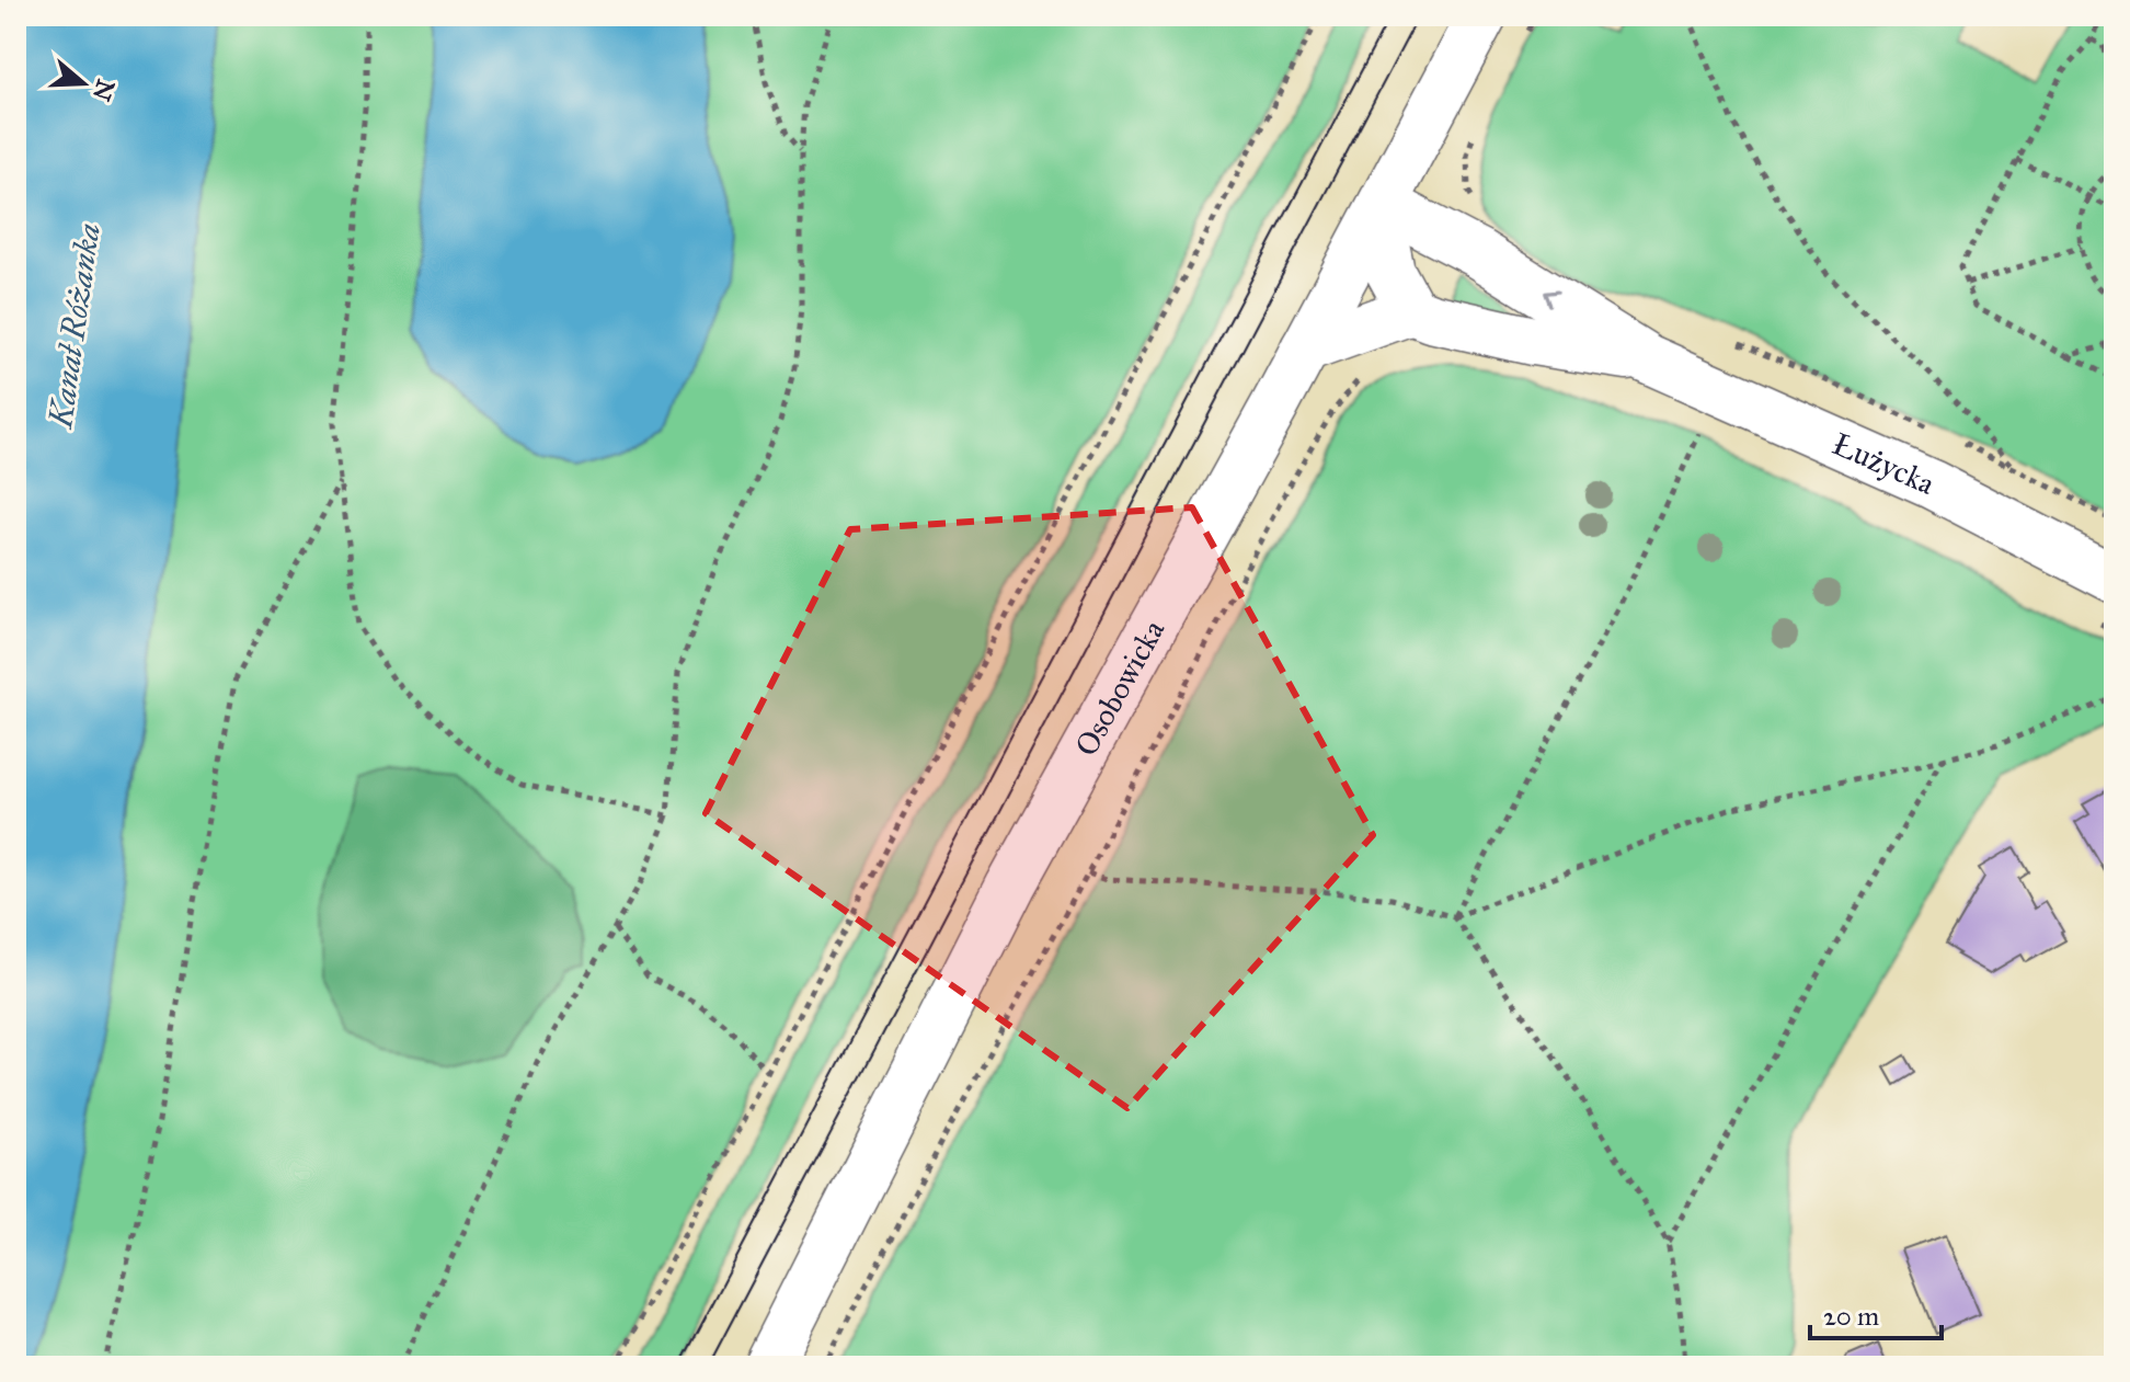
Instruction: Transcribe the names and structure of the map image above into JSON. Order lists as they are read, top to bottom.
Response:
{
  "streets": {
    "street": ["Łużycka", "Osobowicka"]
  },
  "crossings": [
    ["Łużycka", "Osobowicka"]
  ],
  "water": ["Kanał Różanka"],
  "scale_bar": "20 m",
  "north": "right"
}
